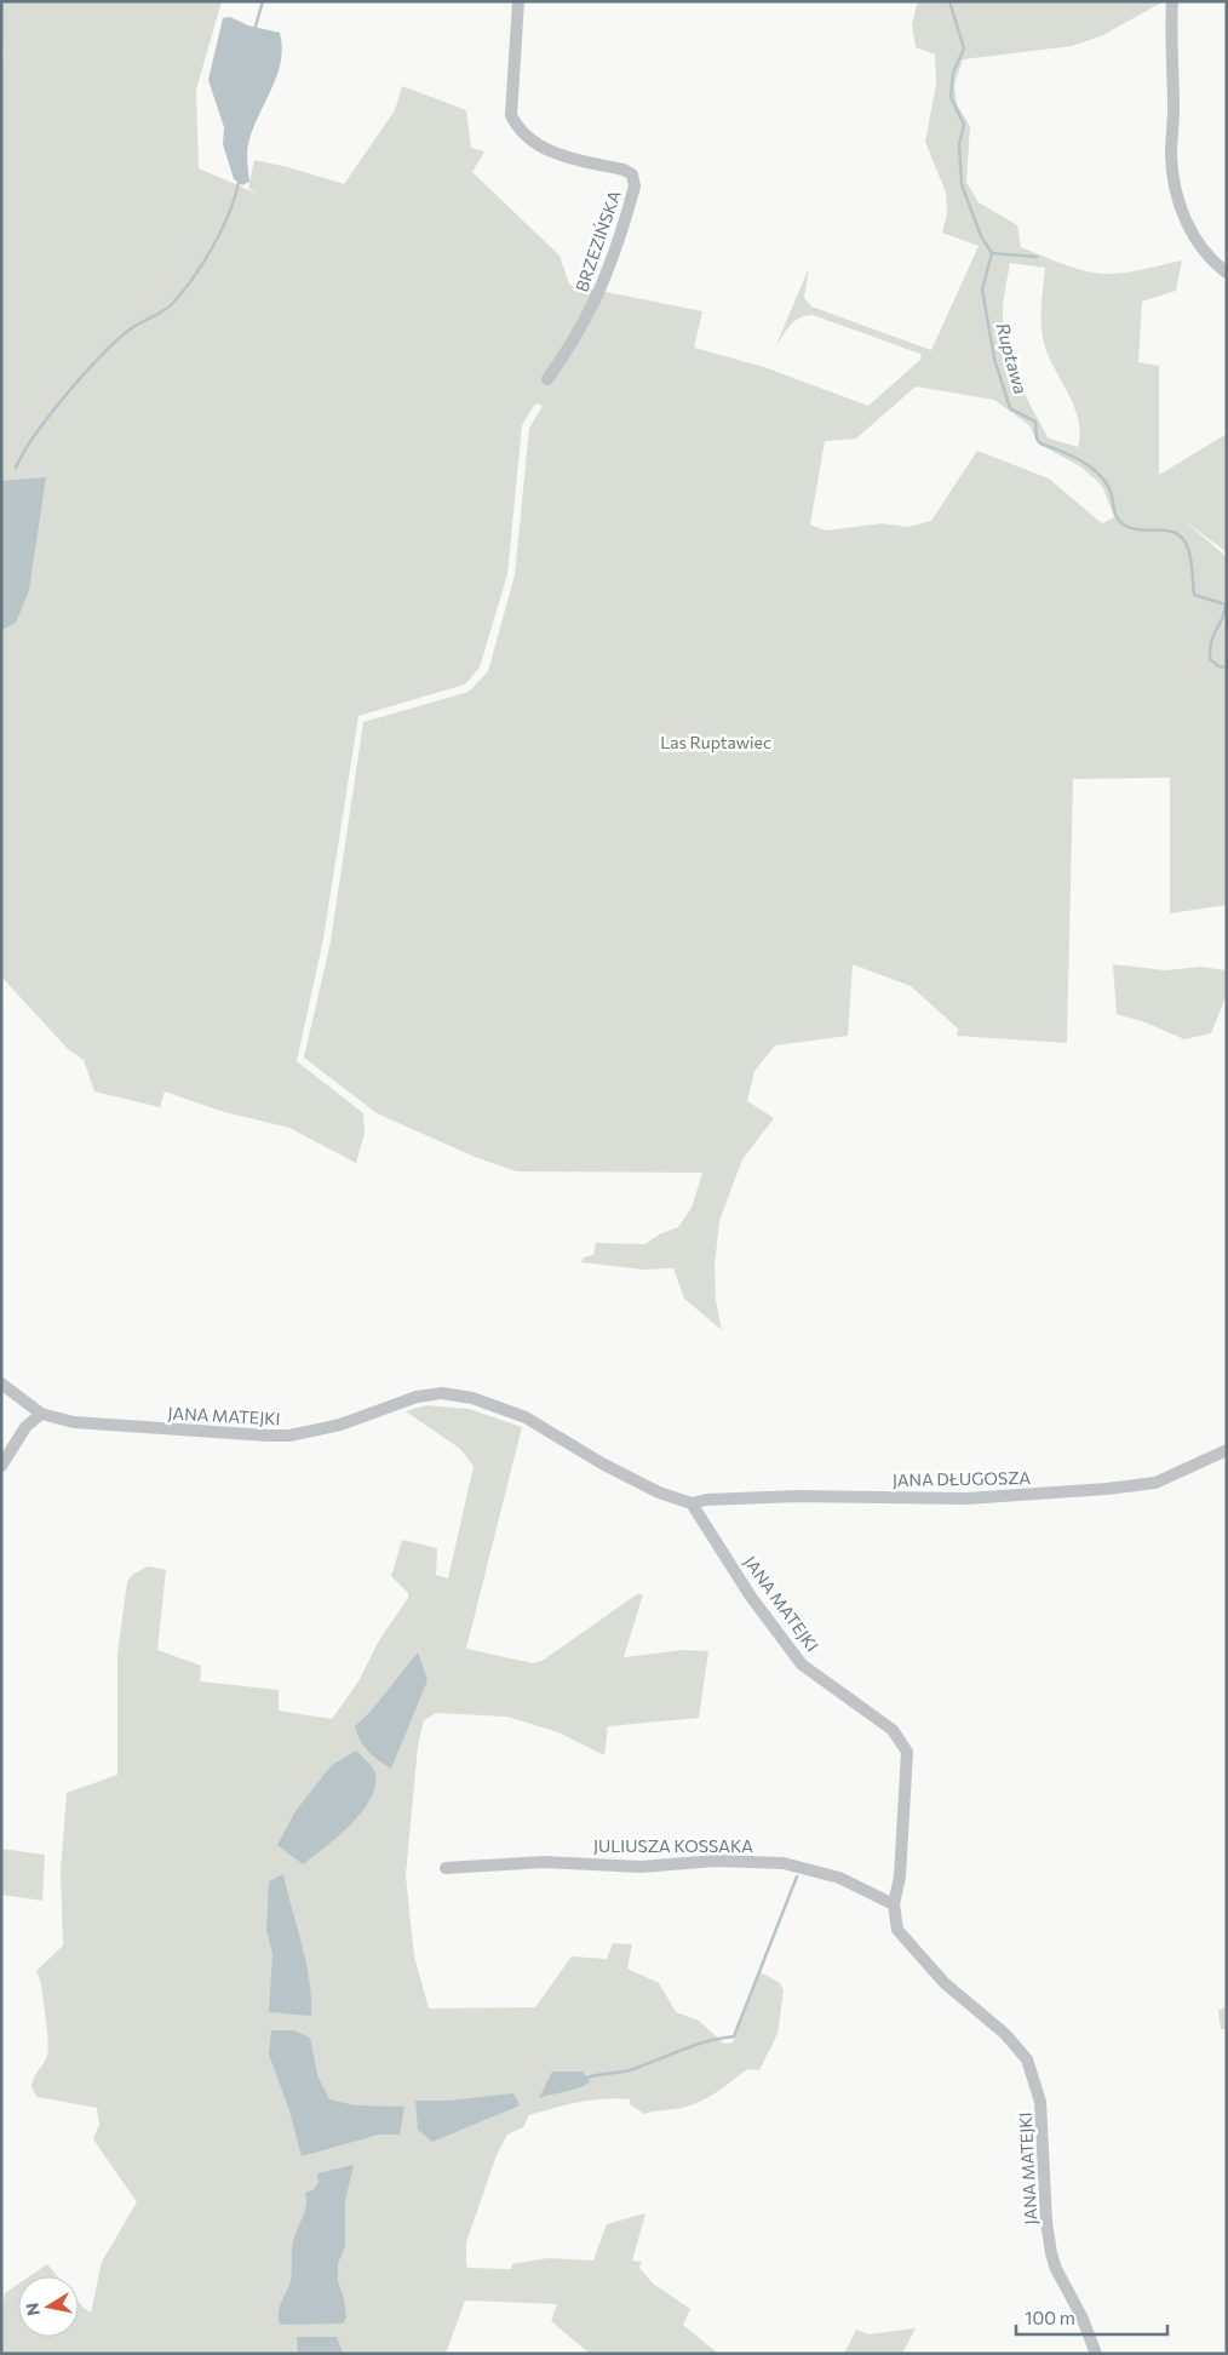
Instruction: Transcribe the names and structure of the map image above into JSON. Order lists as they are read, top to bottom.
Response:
{
  "streets": {
    "street": [
      "BRZEZIŃSKA",
      "JANA MATEJKI",
      "JANA DŁUGOSZA",
      "JULIUSZA KOSSAKA"
    ]
  },
  "crossings": [
    ["JANA MATEJKI", "JANA DŁUGOSZA"],
    ["JANA MATEJKI", "JULIUSZA KOSSAKA"]
  ],
  "water": ["Ruptawa"],
  "parks": ["Las Ruptawiec"],
  "scale_bar": "100 m",
  "north": "left"
}
